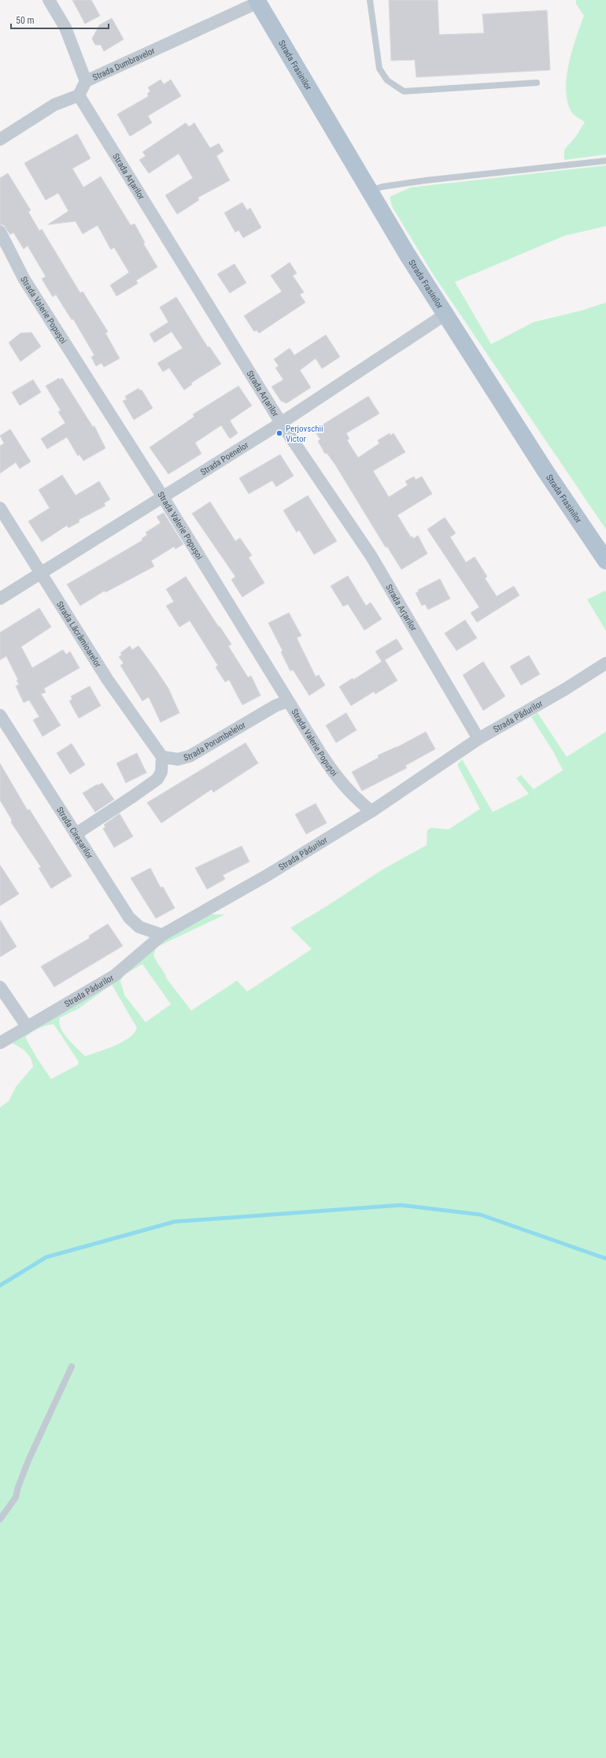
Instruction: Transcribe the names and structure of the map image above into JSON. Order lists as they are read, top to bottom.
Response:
{
  "streets": {
    "main road": ["Strada Frasinilor"],
    "street": [
      "Strada Dumbravelor",
      "Strada Arțarilor",
      "Strada Valerie Popușoi",
      "Strada Poenelor",
      "Strada Lăcrămioarelor",
      "Strada Pădurilor",
      "Strada Porumbelelor",
      "Strada Cireșarilor"
    ]
  },
  "crossings": [
    ["Strada Dumbravelor", "Strada Frasinilor"],
    ["Strada Dumbravelor", "Strada Arțarilor"],
    ["Strada Frasinilor", "Strada Poenelor"],
    ["Strada Arțarilor", "Strada Poenelor"],
    ["Strada Arțarilor", "Strada Pădurilor"],
    ["Strada Valerie Popușoi", "Strada Poenelor"],
    ["Strada Valerie Popușoi", "Strada Pădurilor"],
    ["Strada Valerie Popușoi", "Strada Porumbelelor"],
    ["Strada Poenelor", "Strada Lăcrămioarelor"],
    ["Strada Lăcrămioarelor", "Strada Porumbelelor"],
    ["Strada Pădurilor", "Strada Cireșarilor"]
  ],
  "places": ["Perjovschii Victor"],
  "scale_bar": "50 m"
}
